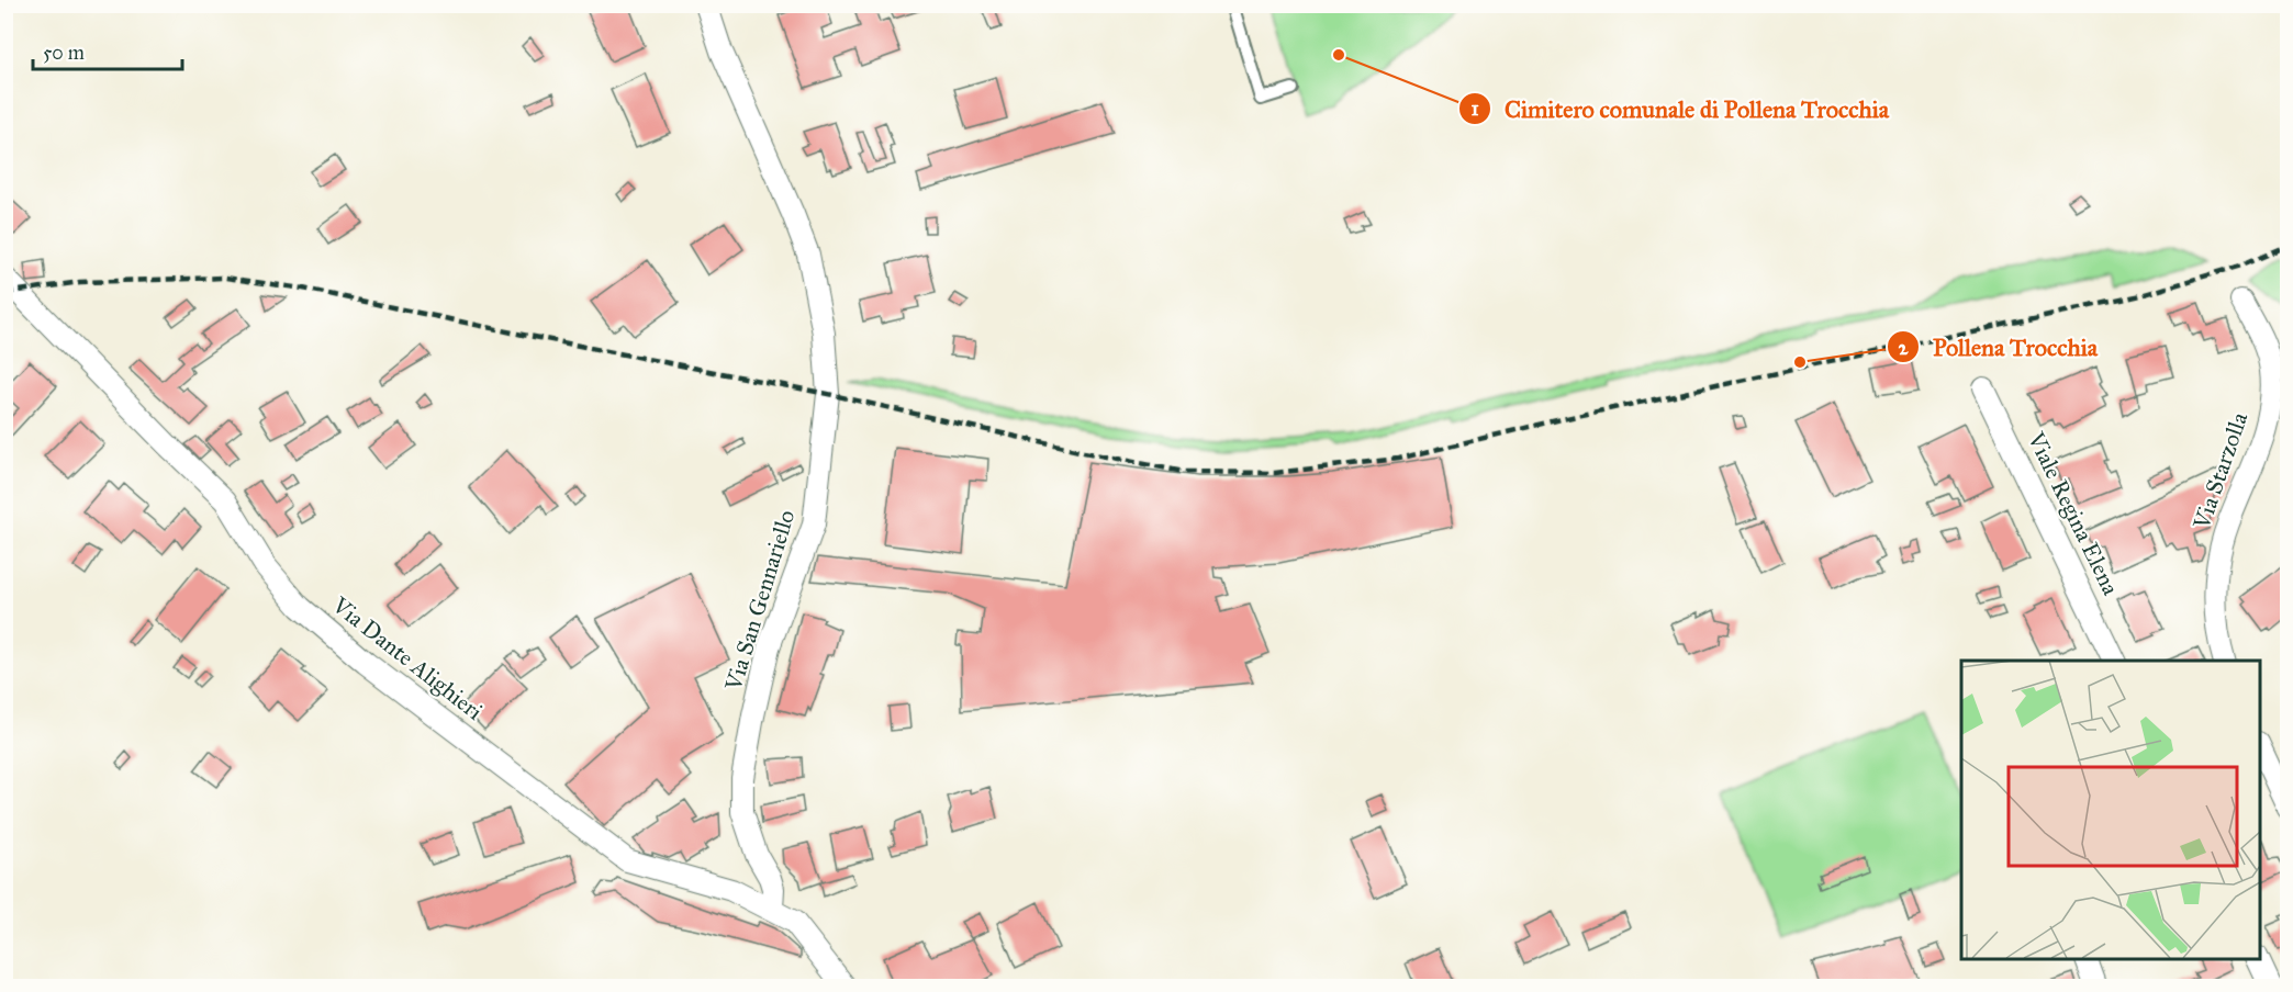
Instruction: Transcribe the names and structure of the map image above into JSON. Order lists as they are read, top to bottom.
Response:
{
  "streets": {
    "street": [
      "Via Starzolla",
      "Viale Regina Elena",
      "Via San Gennariello",
      "Via Dante Alighieri"
    ]
  },
  "crossings": [
    ["Via San Gennariello", "Via Dante Alighieri"]
  ],
  "places": ["Cimitero comunale di Pollena Trocchia", "Pollena Trocchia"],
  "scale_bar": "50 m"
}
